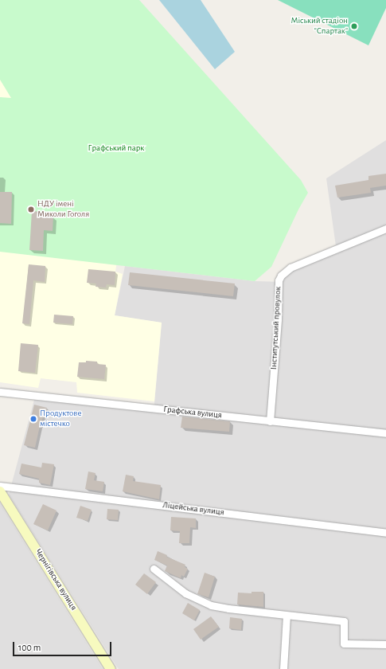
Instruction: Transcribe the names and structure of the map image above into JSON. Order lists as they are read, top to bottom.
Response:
{
  "streets": {
    "street": [
      "Інститутський провулок",
      "Графська вулиця",
      "Ліцейська вулиця",
      "Чернігівська вулиця"
    ]
  },
  "crossings": [
    ["Інститутський провулок", "Графська вулиця"]
  ],
  "parks": ["Графський парк"],
  "places": ["Міський стадіон \"Спартак\"", "НДУ імені Миколи Гоголя", "Продуктове містечко"],
  "scale_bar": "100 m"
}
